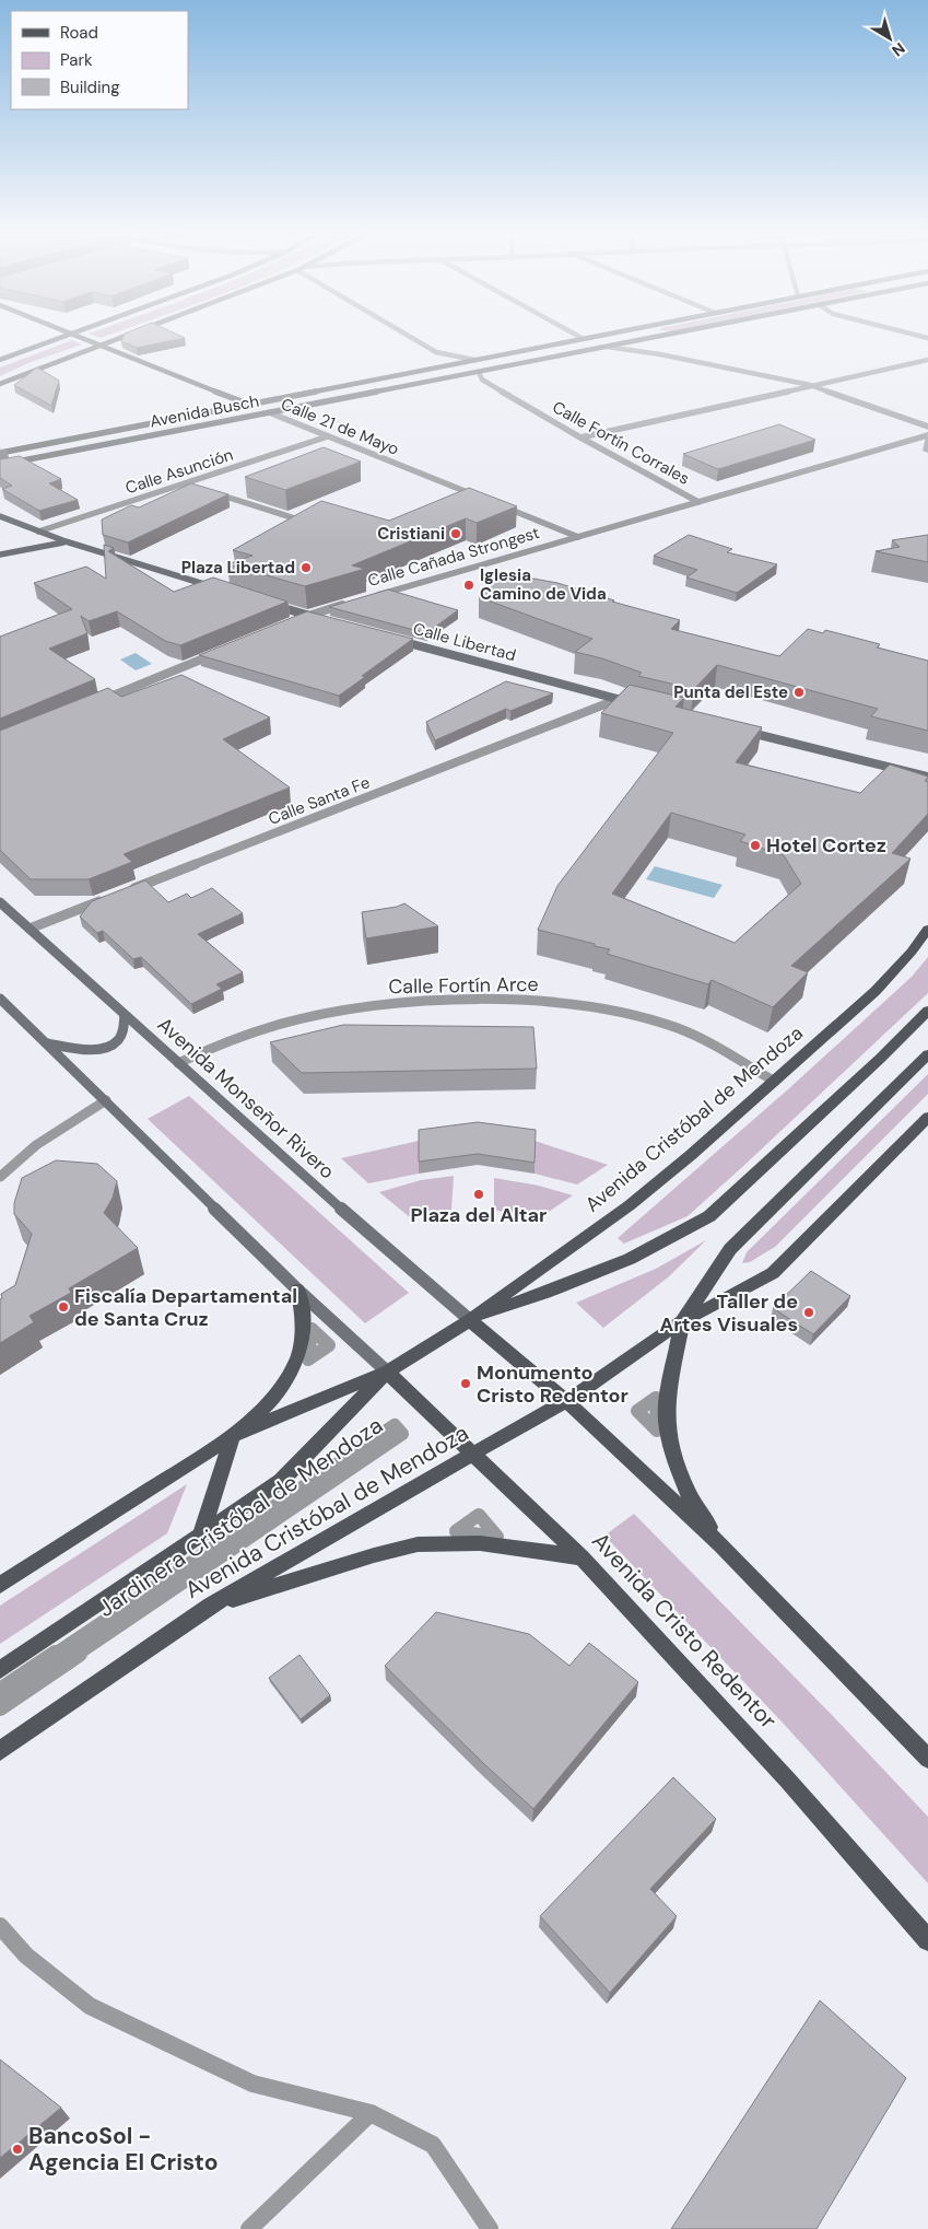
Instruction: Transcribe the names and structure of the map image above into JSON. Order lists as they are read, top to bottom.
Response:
{
  "streets": {
    "main road": [
      "Avenida Busch",
      "Calle 21 de Mayo",
      "Calle Libertad",
      "Avenida Monseñor Rivero",
      "Avenida Cristóbal de Mendoza",
      "Avenida Cristo Redentor"
    ],
    "street": [
      "Calle Fortín Corrales",
      "Calle Asunción",
      "Calle Cañada Strongest",
      "Calle Santa Fe",
      "Calle Fortín Arce",
      "Jardinera Cristóbal de Mendoza"
    ]
  },
  "crossings": [
    ["Avenida Busch", "Calle 21 de Mayo"],
    ["Avenida Busch", "Calle Fortín Corrales"],
    ["Calle 21 de Mayo", "Calle Asunción"],
    ["Calle Fortín Corrales", "Calle Cañada Strongest"],
    ["Calle Libertad", "Calle Santa Fe"],
    ["Calle Fortín Arce", "Avenida Monseñor Rivero"],
    ["Calle Fortín Arce", "Avenida Cristóbal de Mendoza"],
    ["Avenida Monseñor Rivero", "Avenida Cristóbal de Mendoza"],
    ["Avenida Cristóbal de Mendoza", "Avenida Cristo Redentor"]
  ],
  "places": [
    "Cristiani",
    "Plaza Libertad",
    "Iglesia Camino de Vida",
    "Punta del Este",
    "Hotel Cortez",
    "Plaza del Altar",
    "Fiscalía Departamental de Santa Cruz",
    "Taller de Artes Visuales",
    "Monumento Cristo Redentor",
    "BancoSol - Agencia El Cristo"
  ],
  "legend": ["Road", "Park", "Building"],
  "north": "bottom right"
}
